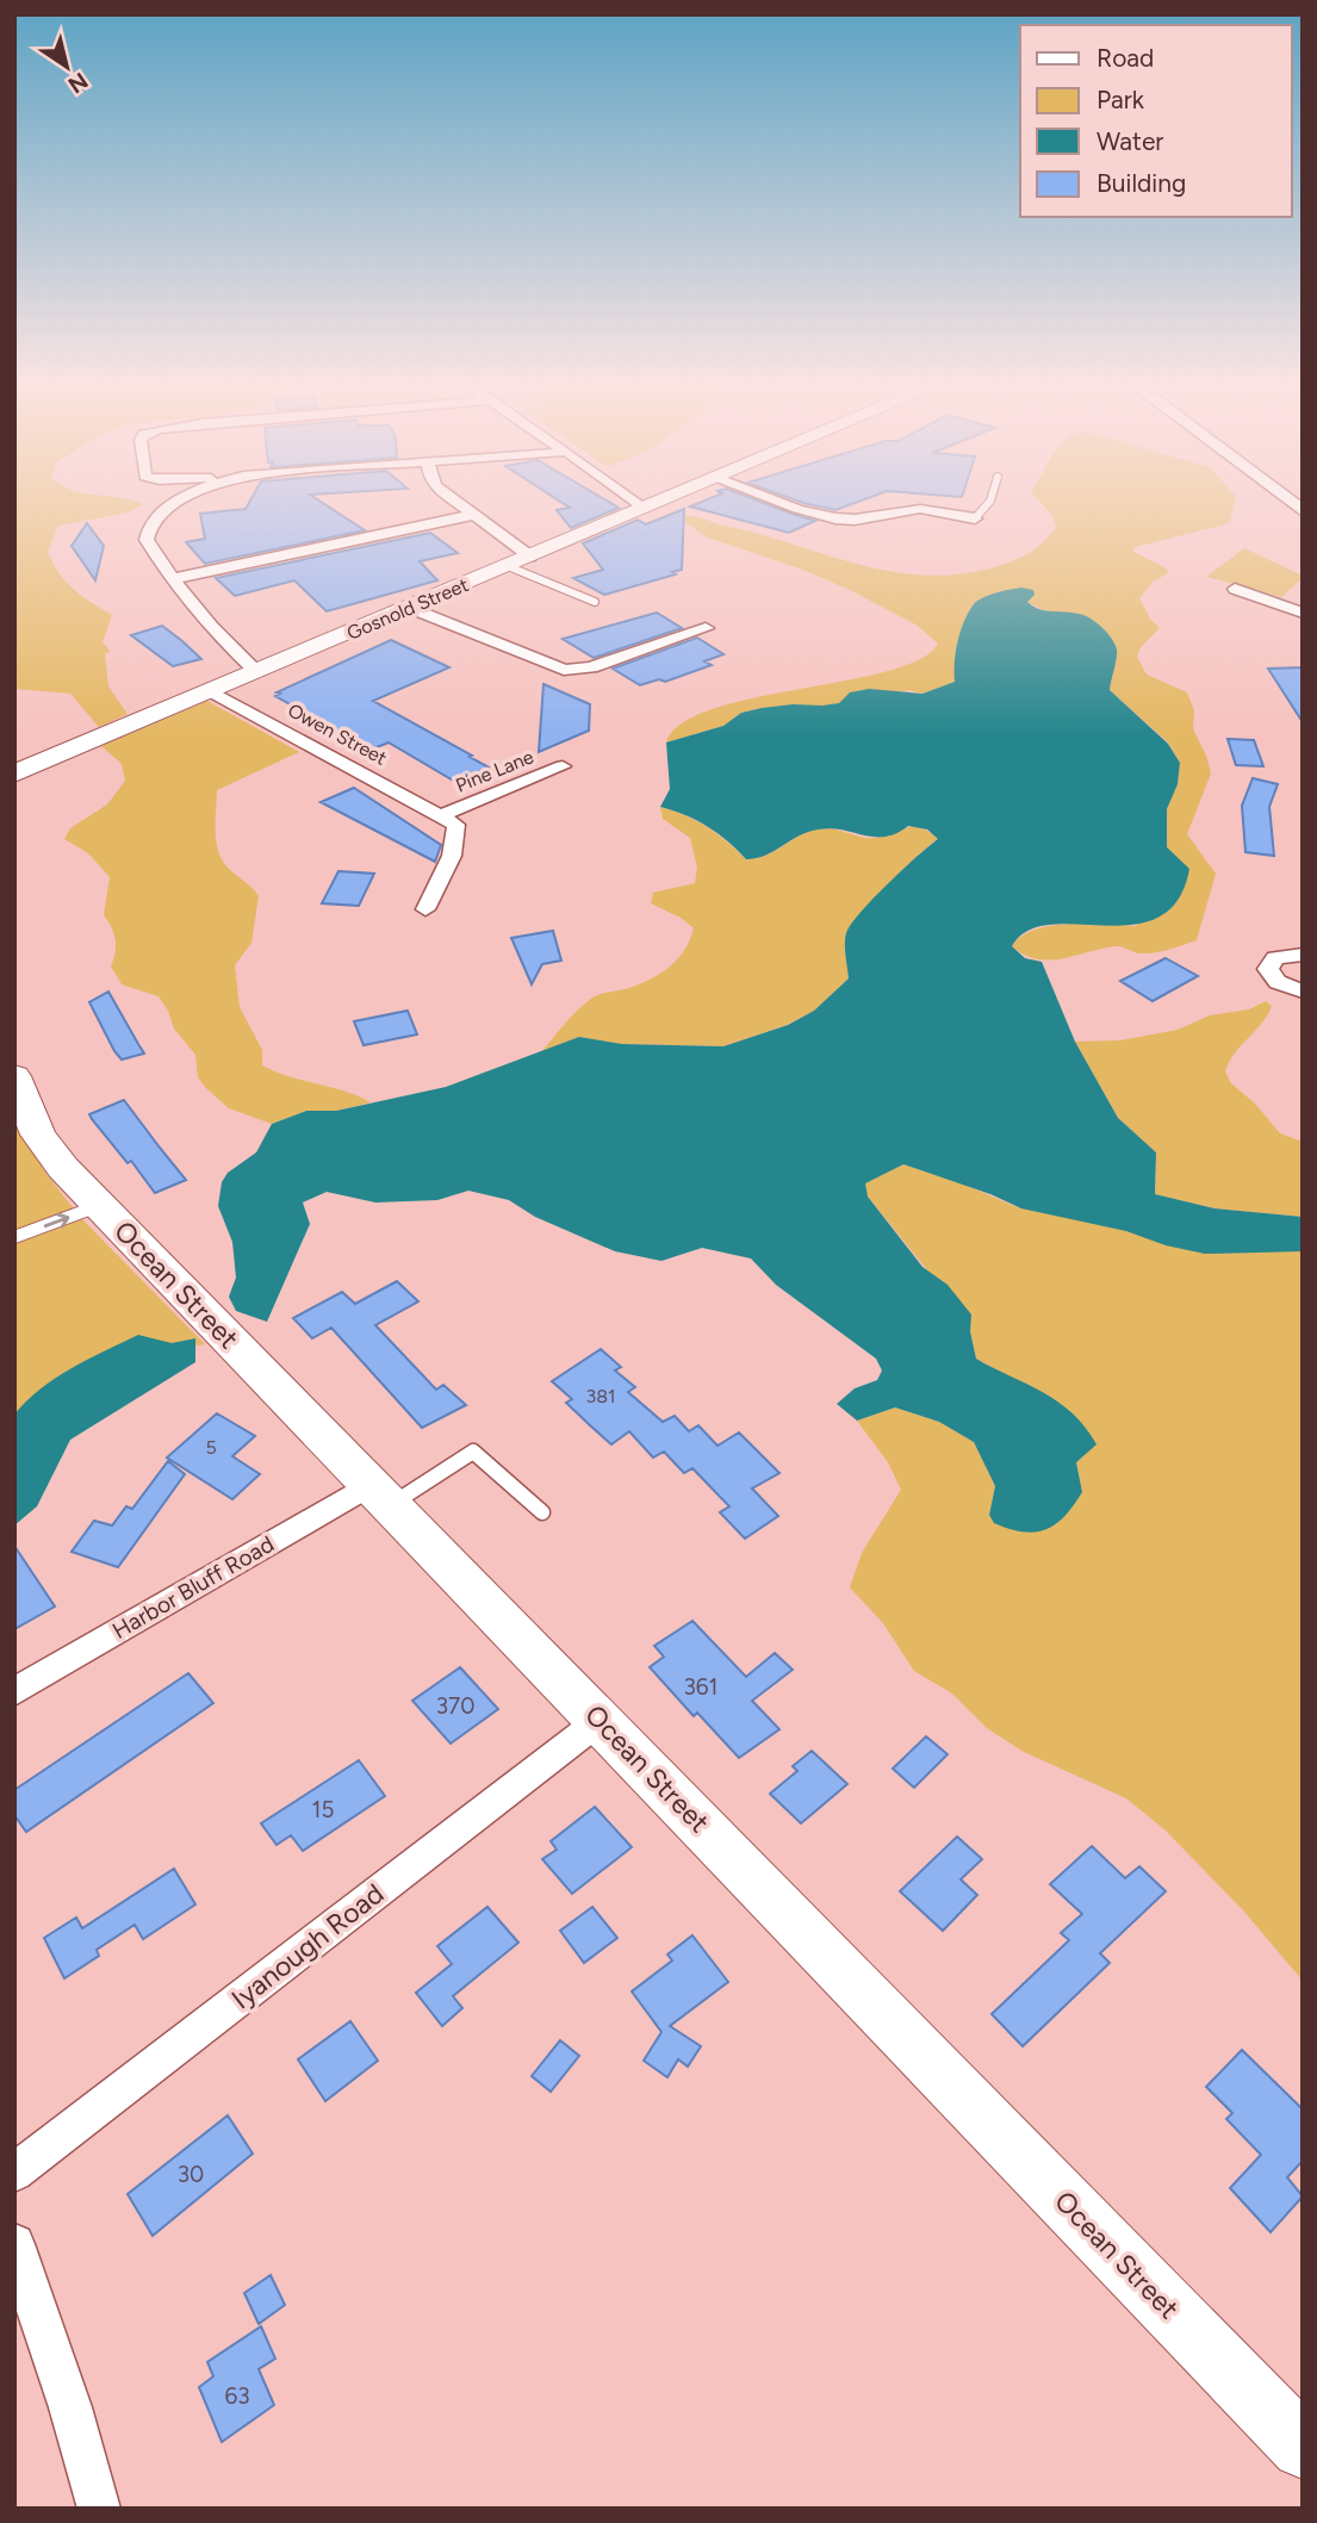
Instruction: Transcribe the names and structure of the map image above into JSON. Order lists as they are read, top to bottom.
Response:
{
  "streets": {
    "main road": ["Gosnold Street", "Ocean Street"],
    "street": [
      "Owen Street",
      "Pine Lane",
      "Harbor Bluff Road",
      "Iyanough Road"
    ]
  },
  "crossings": [
    ["Gosnold Street", "Owen Street"],
    ["Owen Street", "Pine Lane"],
    ["Ocean Street", "Harbor Bluff Road"],
    ["Ocean Street", "Iyanough Road"]
  ],
  "house_numbers": [
    "381",
    "5",
    "361",
    "370",
    "15",
    "30",
    "63"
  ],
  "legend": [
    "Road",
    "Park",
    "Water",
    "Building"
  ],
  "north": "bottom right"
}
